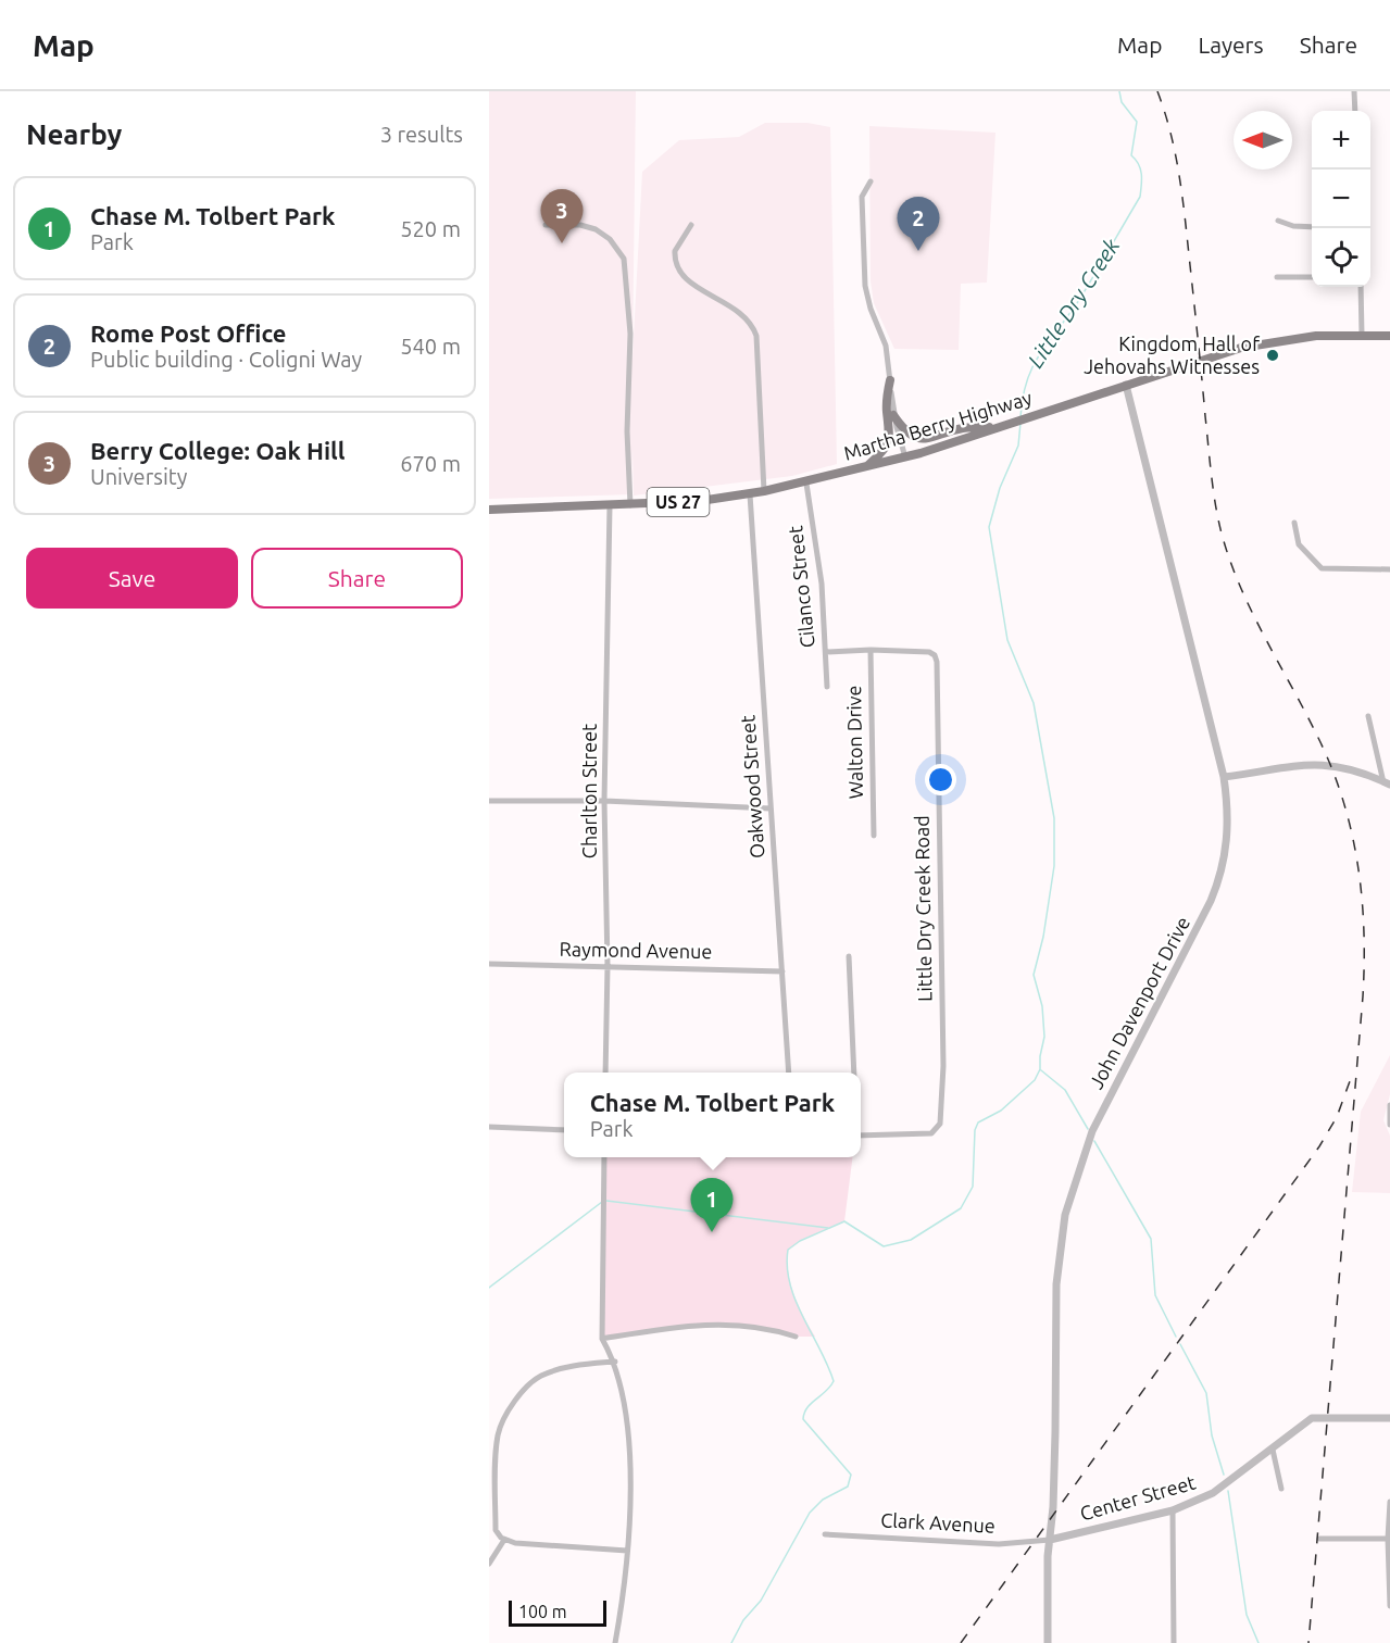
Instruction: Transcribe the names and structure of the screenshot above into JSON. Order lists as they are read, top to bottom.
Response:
{
  "streets": {
    "main road": ["Martha Berry Highway", "US 27"],
    "street": [
      "Cilanco Street",
      "Walton Drive",
      "Oakwood Street",
      "Charlton Street",
      "Little Dry Creek Road",
      "Raymond Avenue",
      "John Davenport Drive",
      "Center Street",
      "Clark Avenue"
    ]
  },
  "crossings": [
    ["Martha Berry Highway", "Cilanco Street"],
    ["Martha Berry Highway", "Oakwood Street"],
    ["Martha Berry Highway", "Charlton Street"],
    ["Martha Berry Highway", "John Davenport Drive"],
    ["Walton Drive", "Little Dry Creek Road"],
    ["Oakwood Street", "Raymond Avenue"],
    ["Charlton Street", "Raymond Avenue"],
    ["John Davenport Drive", "Center Street"],
    ["John Davenport Drive", "Clark Avenue"],
    ["Center Street", "Clark Avenue"]
  ],
  "water": ["Little Dry Creek"],
  "places": ["Kingdom Hall of Jehovahs Witnesses"],
  "scale_bar": "100 m",
  "north": "left",
  "page": {
    "header": "Map",
    "nav": ["Map", "Layers", "Share"],
    "heading": ["Nearby", "3 results"],
    "map_buttons": ["+", "−"],
    "list": [
      {
        "mark": "1",
        "name": "Chase M. Tolbert Park",
        "note": "Park",
        "value": "520 m"
      },
      {
        "mark": "2",
        "name": "Rome Post Office",
        "note": "Public building · Coligni Way",
        "value": "540 m"
      },
      {
        "mark": "3",
        "name": "Berry College: Oak Hill",
        "note": "University",
        "value": "670 m"
      }
    ],
    "pins": ["3", "2", "1"],
    "buttons": ["Save", "Share"],
    "popup": ["Chase M. Tolbert Park", "Park"],
    "scale": "100 m"
  }
}
